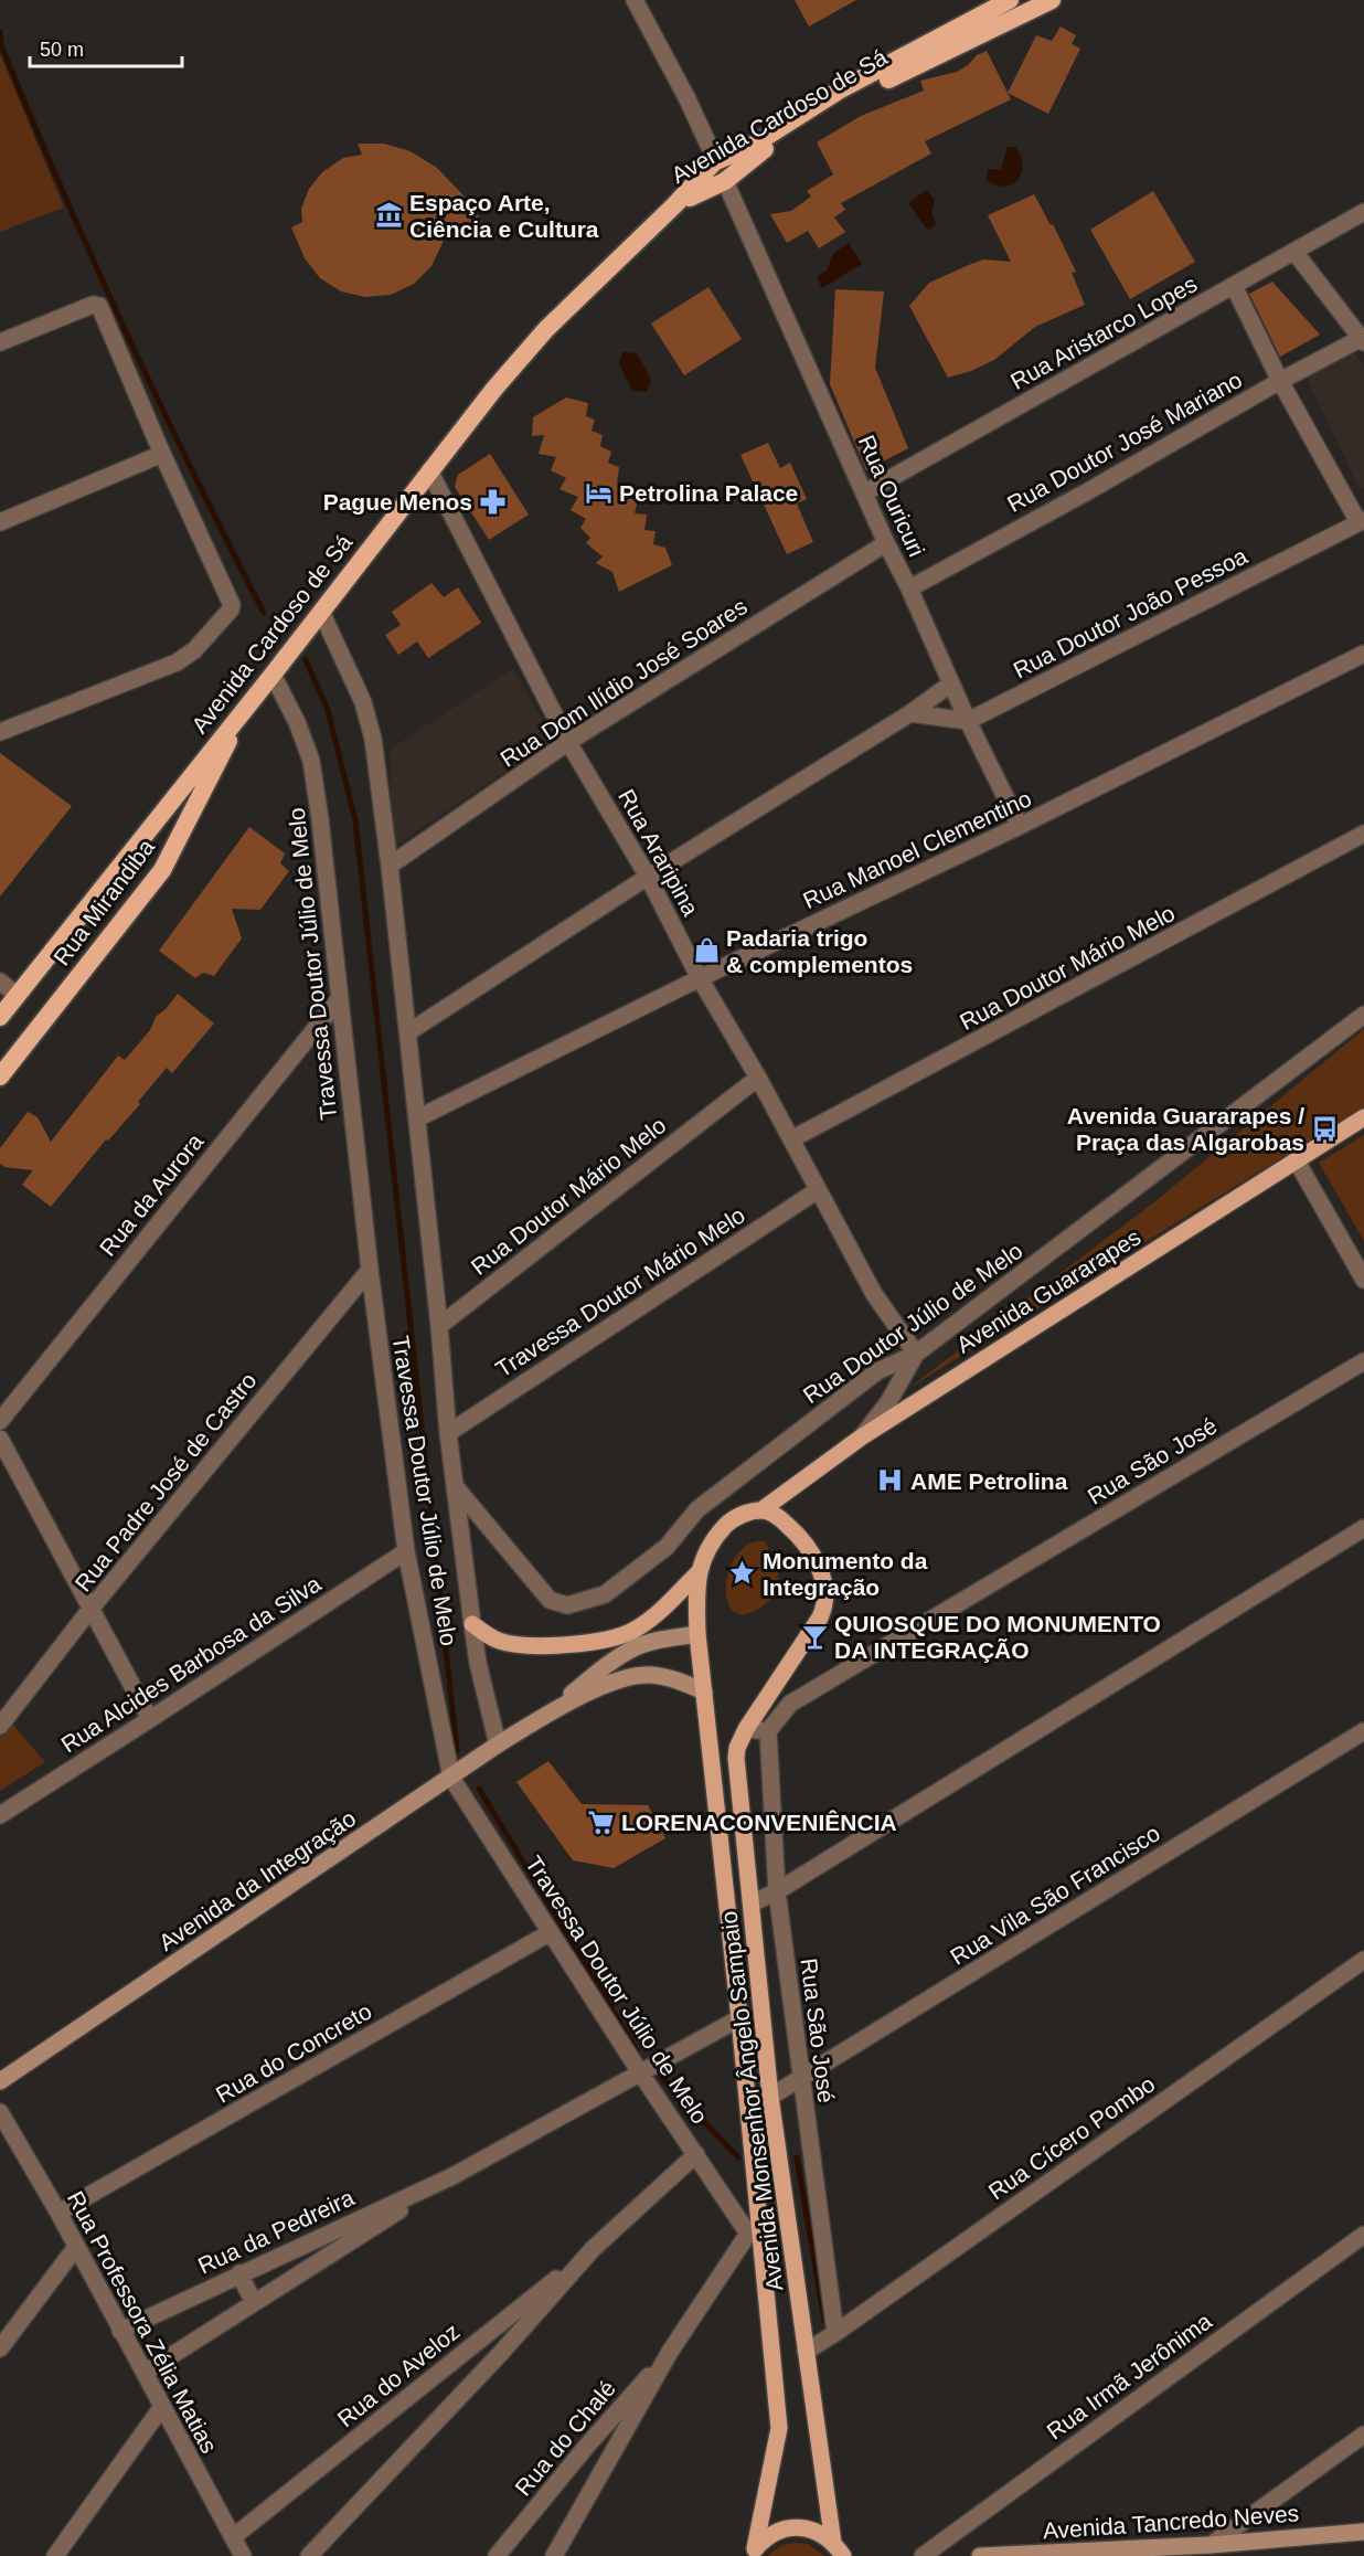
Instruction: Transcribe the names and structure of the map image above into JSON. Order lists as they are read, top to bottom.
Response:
{
  "streets": {
    "highway": ["Avenida Cardoso de Sá", "Rua Mirandiba"],
    "main road": [
      "Avenida Guararapes",
      "Avenida da Integração",
      "Avenida Monsenhor Ângelo Sampaio",
      "Avenida Tancredo Neves"
    ],
    "street": [
      "Rua Aristarco Lopes",
      "Rua Doutor José Mariano",
      "Rua Ouricuri",
      "Rua Doutor João Pessoa",
      "Rua Dom Ilídio José Soares",
      "Rua Manoel Clementino",
      "Rua Araripina",
      "Travessa Doutor Júlio de Melo",
      "Rua Doutor Mário Melo",
      "Rua da Aurora",
      "Travessa Doutor Mário Melo",
      "Rua Doutor Júlio de Melo",
      "Rua São José",
      "Rua Padre José de Castro",
      "Rua Alcides Barbosa da Silva",
      "Rua Vila São Francisco",
      "Rua do Concreto",
      "Rua Cícero Pombo",
      "Rua da Pedreira",
      "Rua Professora Zélia Matias",
      "Rua do Aveloz",
      "Rua Irmã Jerônima",
      "Rua do Chalé"
    ]
  },
  "crossings": [
    ["Avenida Cardoso de Sá", "Rua Ouricuri"],
    ["Avenida Cardoso de Sá", "Rua Araripina"],
    ["Avenida Cardoso de Sá", "Rua Mirandiba"],
    ["Avenida Cardoso de Sá", "Travessa Doutor Júlio de Melo"],
    ["Rua Aristarco Lopes", "Rua Ouricuri"],
    ["Rua Doutor José Mariano", "Rua Ouricuri"],
    ["Rua Ouricuri", "Rua Doutor João Pessoa"],
    ["Rua Ouricuri", "Rua Dom Ilídio José Soares"],
    ["Rua Ouricuri", "Rua Manoel Clementino"],
    ["Rua Dom Ilídio José Soares", "Rua Araripina"],
    ["Rua Dom Ilídio José Soares", "Travessa Doutor Júlio de Melo"],
    ["Rua Manoel Clementino", "Rua Araripina"],
    ["Rua Manoel Clementino", "Travessa Doutor Júlio de Melo"],
    ["Rua Araripina", "Rua Doutor Mário Melo"],
    ["Rua Araripina", "Travessa Doutor Mário Melo"],
    ["Rua Araripina", "Rua Doutor Júlio de Melo"],
    ["Travessa Doutor Júlio de Melo", "Rua Doutor Mário Melo"],
    ["Travessa Doutor Júlio de Melo", "Rua da Aurora"],
    ["Travessa Doutor Júlio de Melo", "Travessa Doutor Mário Melo"],
    ["Travessa Doutor Júlio de Melo", "Rua Doutor Júlio de Melo"],
    ["Travessa Doutor Júlio de Melo", "Rua Padre José de Castro"],
    ["Travessa Doutor Júlio de Melo", "Rua Alcides Barbosa da Silva"],
    ["Travessa Doutor Júlio de Melo", "Avenida da Integração"],
    ["Travessa Doutor Júlio de Melo", "Rua do Concreto"],
    ["Travessa Doutor Júlio de Melo", "Avenida Monsenhor Ângelo Sampaio"],
    ["Travessa Doutor Júlio de Melo", "Rua da Pedreira"],
    ["Travessa Doutor Júlio de Melo", "Rua do Aveloz"],
    ["Travessa Doutor Júlio de Melo", "Rua do Chalé"],
    ["Avenida Guararapes", "Avenida Monsenhor Ângelo Sampaio"],
    ["Rua São José", "Rua Vila São Francisco"],
    ["Rua São José", "Rua Cícero Pombo"],
    ["Avenida da Integração", "Avenida Monsenhor Ângelo Sampaio"],
    ["Rua Vila São Francisco", "Avenida Monsenhor Ângelo Sampaio"],
    ["Rua do Concreto", "Rua Professora Zélia Matias"],
    ["Avenida Monsenhor Ângelo Sampaio", "Rua Cícero Pombo"],
    ["Avenida Monsenhor Ângelo Sampaio", "Rua da Pedreira"],
    ["Avenida Monsenhor Ângelo Sampaio", "Rua do Chalé"],
    ["Rua da Pedreira", "Rua Professora Zélia Matias"],
    ["Rua Professora Zélia Matias", "Rua do Aveloz"]
  ],
  "places": {
    "museum": ["Espaço Arte, Ciência e Cultura"],
    "hotel": ["Petrolina Palace"],
    "pharmacy": ["Pague Menos"],
    "shop": ["Padaria trigo & complementos"],
    "bus stop": ["Avenida Guararapes / Praça das Algarobas"],
    "hospital": ["AME Petrolina"],
    "place": ["Monumento da Integração"],
    "bar": ["QUIOSQUE DO MONUMENTO DA INTEGRAÇÃO"],
    "supermarket": ["LORENACONVENIÊNCIA"]
  },
  "scale_bar": "50 m"
}
